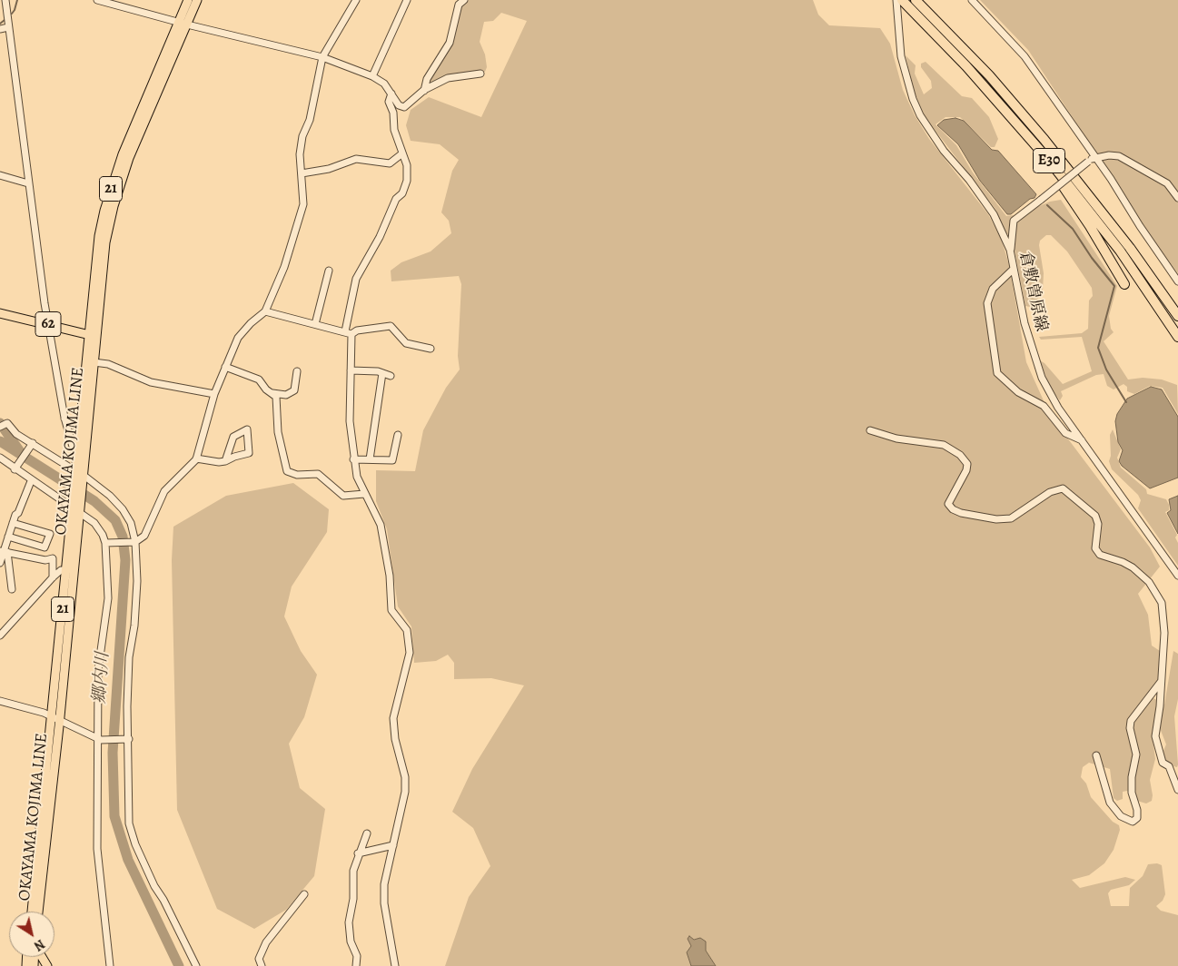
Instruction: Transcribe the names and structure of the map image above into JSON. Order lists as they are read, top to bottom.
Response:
{
  "streets": {
    "highway": ["E30"],
    "main road": ["21", "62", "OKAYAMA KOJIMA LINE"],
    "street": ["倉敷曽原線"]
  },
  "crossings": [
    ["62", "OKAYAMA KOJIMA LINE"]
  ],
  "water": ["郷内川"],
  "north": "bottom right"
}
